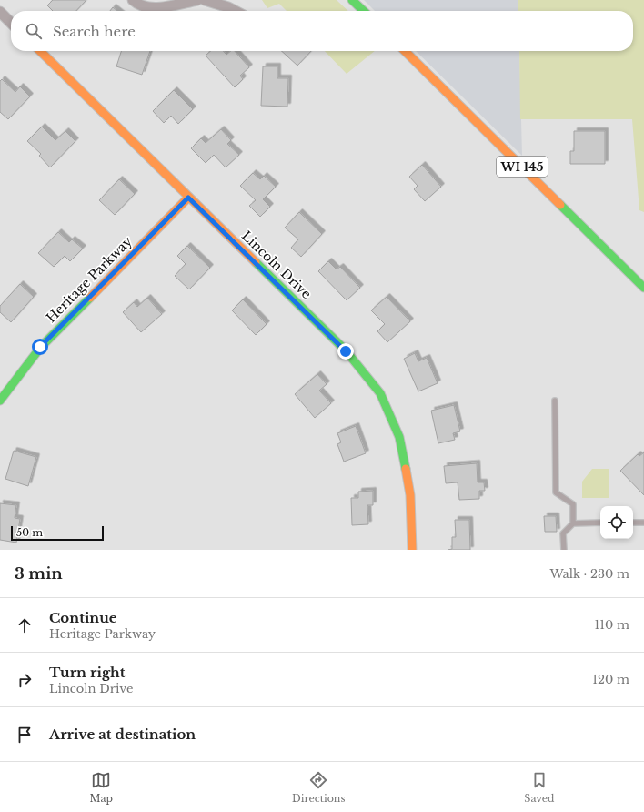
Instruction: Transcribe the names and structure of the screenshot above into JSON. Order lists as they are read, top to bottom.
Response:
{
  "streets": {
    "street": ["WI 145", "Lincoln Drive", "Heritage Parkway"]
  },
  "crossings": [
    ["Lincoln Drive", "Heritage Parkway"]
  ],
  "scale_bar": "50 m",
  "page": {
    "search": "Search here",
    "scale": "50 m",
    "heading": ["3 min", "Walk · 230 m"],
    "list": [
      ["Continue", "Heritage Parkway", "110 m"],
      ["Turn right", "Lincoln Drive", "120 m"],
      "Arrive at destination"
    ],
    "nav": ["Map", "Directions", "Saved"]
  }
}
